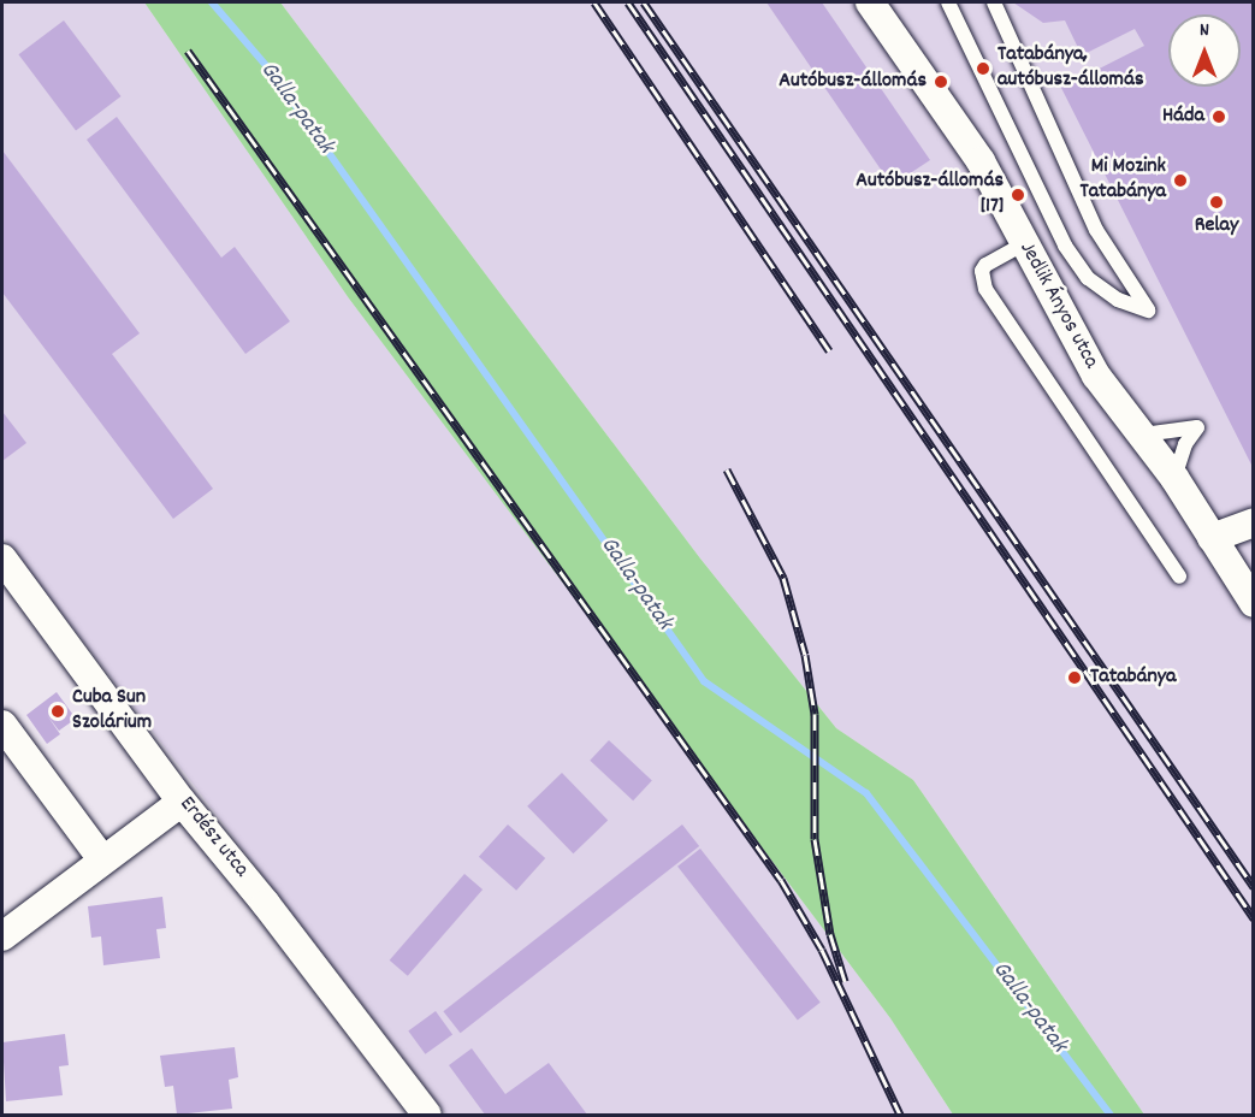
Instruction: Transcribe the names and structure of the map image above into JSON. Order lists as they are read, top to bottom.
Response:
{
  "streets": {
    "street": ["Jedlik Ányos utca", "Erdész utca"]
  },
  "water": ["Galla-patak"],
  "places": [
    "Tatabánya, autóbusz-állomás",
    "Autóbusz-állomás",
    "Háda",
    "Mi Mozink Tatabánya",
    "Autóbusz-állomás [17]",
    "Relay",
    "Tatabánya",
    "Cuba Sun Szolárium"
  ],
  "north": "top"
}
